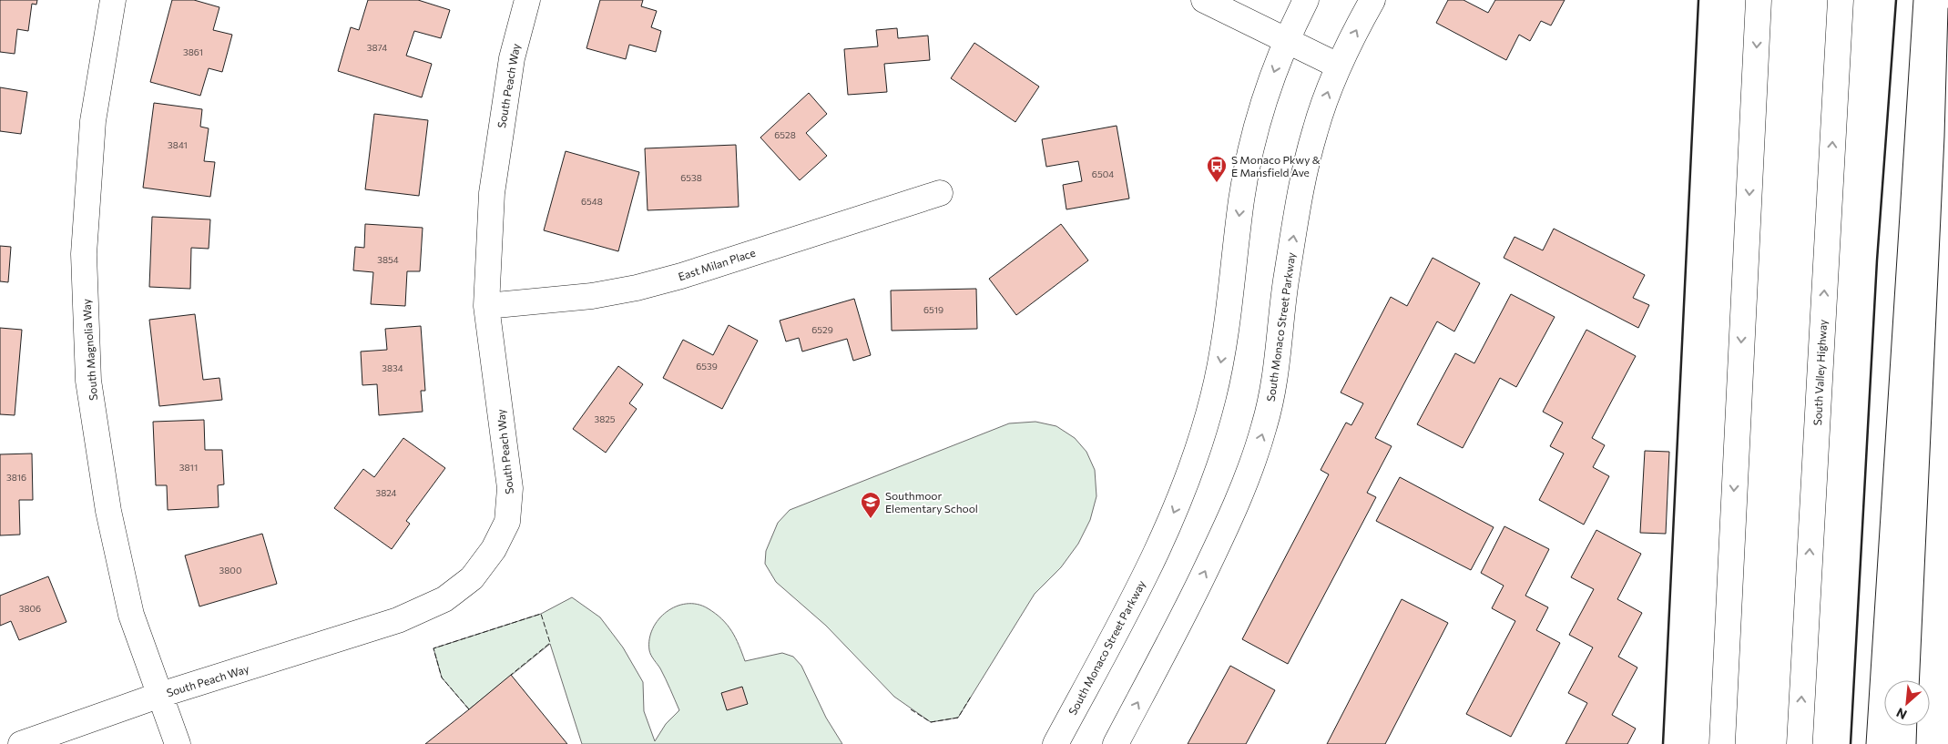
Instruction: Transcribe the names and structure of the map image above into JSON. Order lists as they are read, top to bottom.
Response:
{
  "streets": {
    "main road": [
      "South Peach Way",
      "East Milan Place",
      "South Monaco Street Parkway",
      "South Magnolia Way",
      "South Valley Highway"
    ]
  },
  "crossings": [
    ["South Peach Way", "East Milan Place"],
    ["South Peach Way", "South Magnolia Way"]
  ],
  "places": {
    "bus stop": ["S Monaco Pkwy & E Mansfield Ave"],
    "school or university": ["Southmoor Elementary School"]
  },
  "house_numbers": [
    "3874",
    "3861",
    "6528",
    "3841",
    "6504",
    "6538",
    "6548",
    "3854",
    "6519",
    "6529",
    "6539",
    "3834",
    "3825",
    "3811",
    "3816",
    "3824",
    "3800",
    "3806"
  ],
  "north": "bottom left"
}
